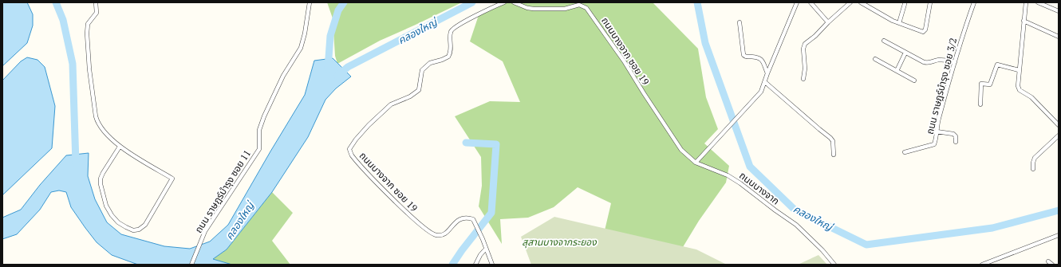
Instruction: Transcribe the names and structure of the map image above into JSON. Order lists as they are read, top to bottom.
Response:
{
  "streets": {
    "street": [
      "ถนนบางจาก ซอย 19",
      "ถนน ราษฎร์บำรุง ซอย 3/2",
      "ถนนบางจาก",
      "ถนน ราษฎร์บำรุง ซอย 11"
    ]
  },
  "crossings": [
    ["ถนนบางจาก ซอย 19", "ถนนบางจาก"]
  ],
  "water": ["คลองใหญ่"],
  "parks": ["สุสานบางจากระยอง"]
}
